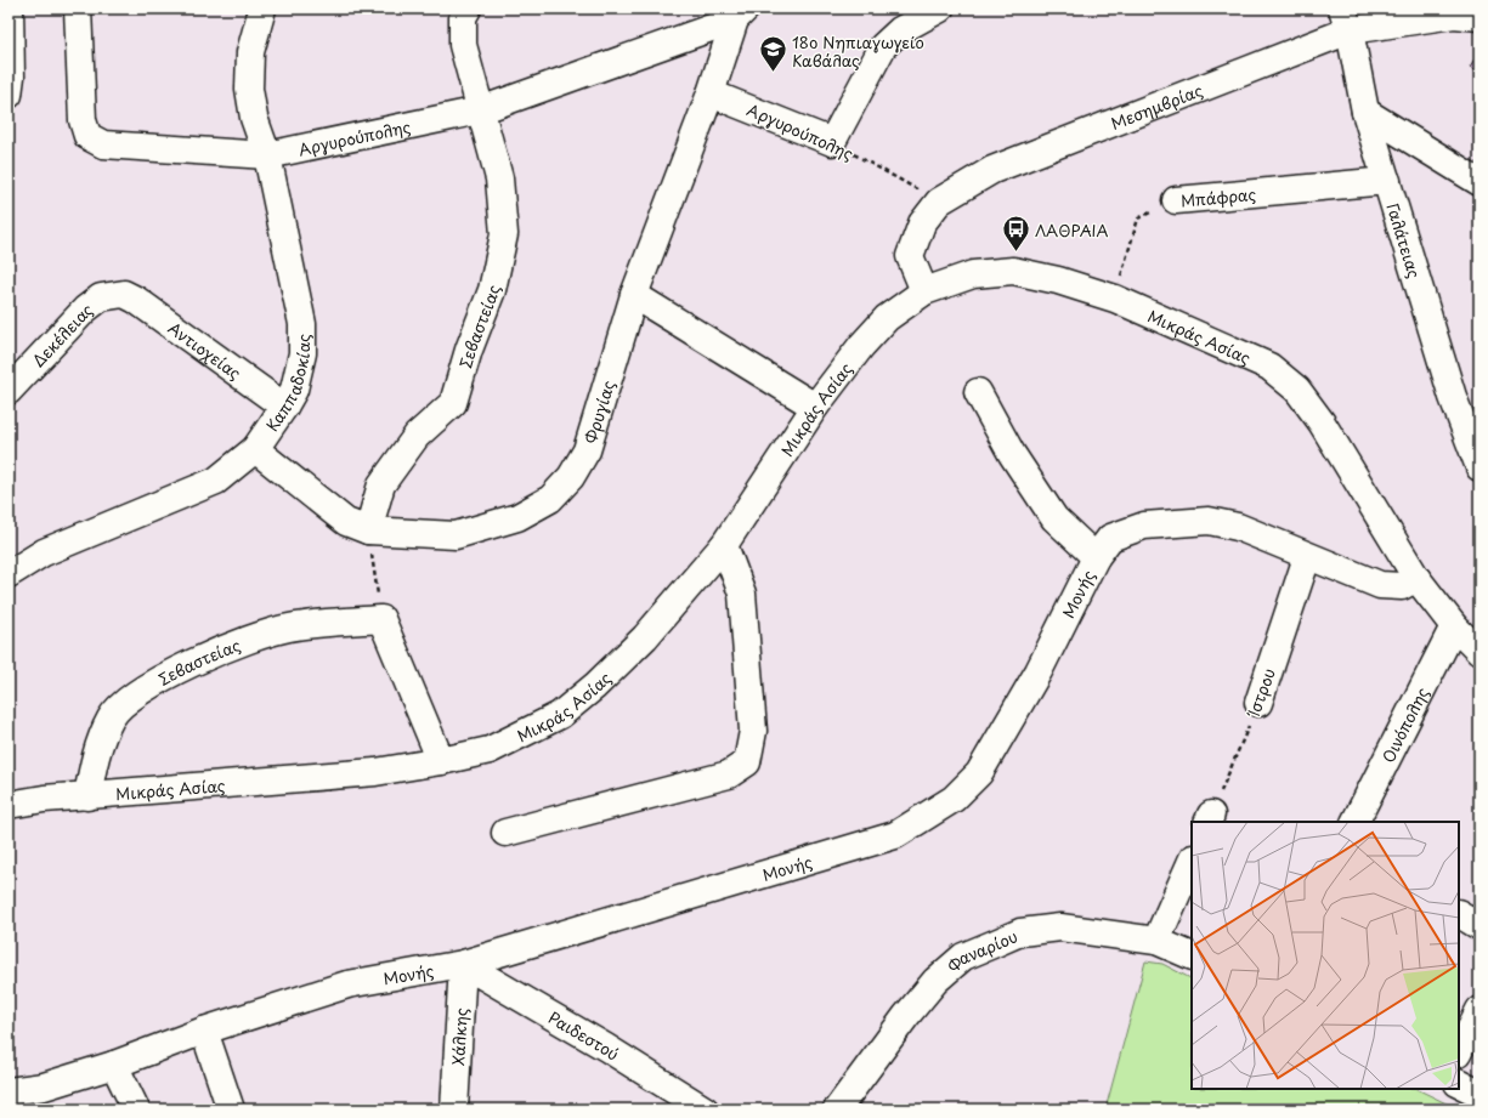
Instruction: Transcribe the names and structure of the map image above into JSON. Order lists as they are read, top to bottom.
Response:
{
  "streets": {
    "street": [
      "Μεσημβρίας",
      "Αργυρούπολης",
      "Μπάφρας",
      "Γαλάτειας",
      "Σεβαστείας",
      "Δεκέλειας",
      "Μικράς Ασίας",
      "Αντιοχείας",
      "Καππαδοκίας",
      "Φρυγίας",
      "Μονής",
      "Ίστρου",
      "Οινόπολης",
      "Φαναρίου",
      "Ραιδεστού",
      "Χάλκης"
    ]
  },
  "crossings": [
    ["Μεσημβρίας", "Αργυρούπολης"],
    ["Μεσημβρίας", "Γαλάτειας"],
    ["Μεσημβρίας", "Μικράς Ασίας"],
    ["Αργυρούπολης", "Σεβαστείας"],
    ["Αργυρούπολης", "Καππαδοκίας"],
    ["Αργυρούπολης", "Φρυγίας"],
    ["Μπάφρας", "Γαλάτειας"],
    ["Μπάφρας", "Μικράς Ασίας"],
    ["Σεβαστείας", "Μικράς Ασίας"],
    ["Σεβαστείας", "Φρυγίας"],
    ["Δεκέλειας", "Αντιοχείας"],
    ["Μικράς Ασίας", "Μονής"],
    ["Μικράς Ασίας", "Οινόπολης"],
    ["Αντιοχείας", "Καππαδοκίας"],
    ["Καππαδοκίας", "Φρυγίας"],
    ["Μονής", "Ίστρου"],
    ["Μονής", "Ραιδεστού"],
    ["Μονής", "Χάλκης"],
    ["Ραιδεστού", "Χάλκης"]
  ],
  "places": {
    "school or university": ["18ο Νηπιαγωγείο Καβάλας"],
    "bus stop": ["ΛΑΘΡΑΙΑ"]
  }
}
